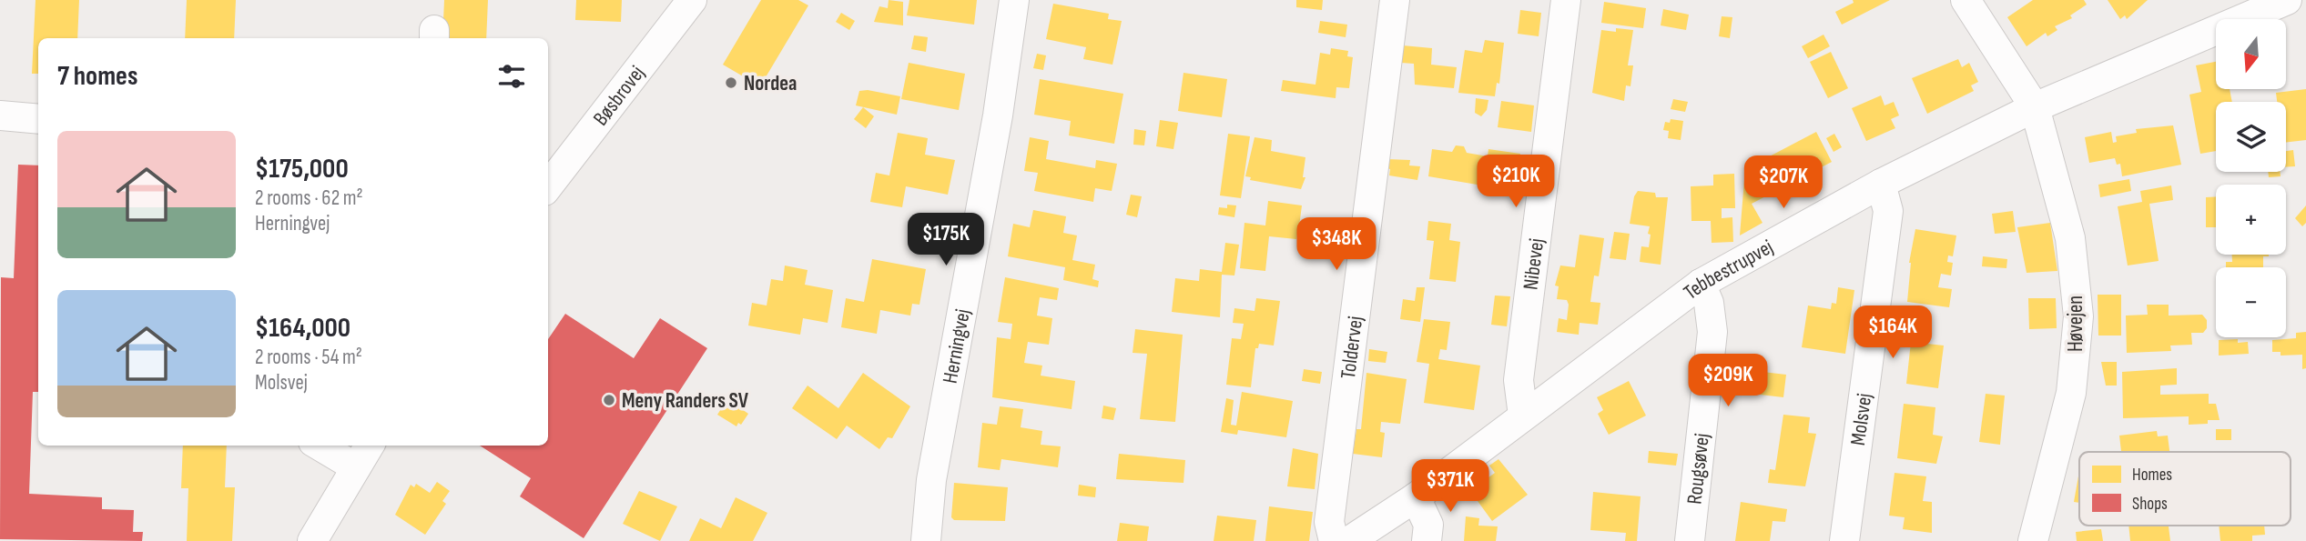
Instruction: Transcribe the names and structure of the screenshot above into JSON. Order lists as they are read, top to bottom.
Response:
{
  "streets": {
    "street": [
      "Bøsbrovej",
      "Nibevej",
      "Tebbestrupvej",
      "Høvejen",
      "Herningvej",
      "Toldervej",
      "Molsvej",
      "Rougsøvej"
    ]
  },
  "crossings": [
    ["Nibevej", "Tebbestrupvej"],
    ["Tebbestrupvej", "Høvejen"],
    ["Tebbestrupvej", "Molsvej"],
    ["Tebbestrupvej", "Rougsøvej"]
  ],
  "places": ["Nordea", "Meny Randers SV"],
  "legend": ["Homes", "Shops"],
  "north": "bottom",
  "page": {
    "map_buttons": ["+", "−"],
    "heading": "7 homes",
    "list": [
      {
        "name": "$175,000",
        "note": "2 rooms · 62 m² · Herningvej"
      },
      {
        "name": "$164,000",
        "note": "2 rooms · 54 m² · Molsvej"
      }
    ],
    "price": [
      "$210K",
      "$207K",
      "$175K",
      "$348K",
      "$164K",
      "$209K",
      "$371K"
    ]
  }
}
